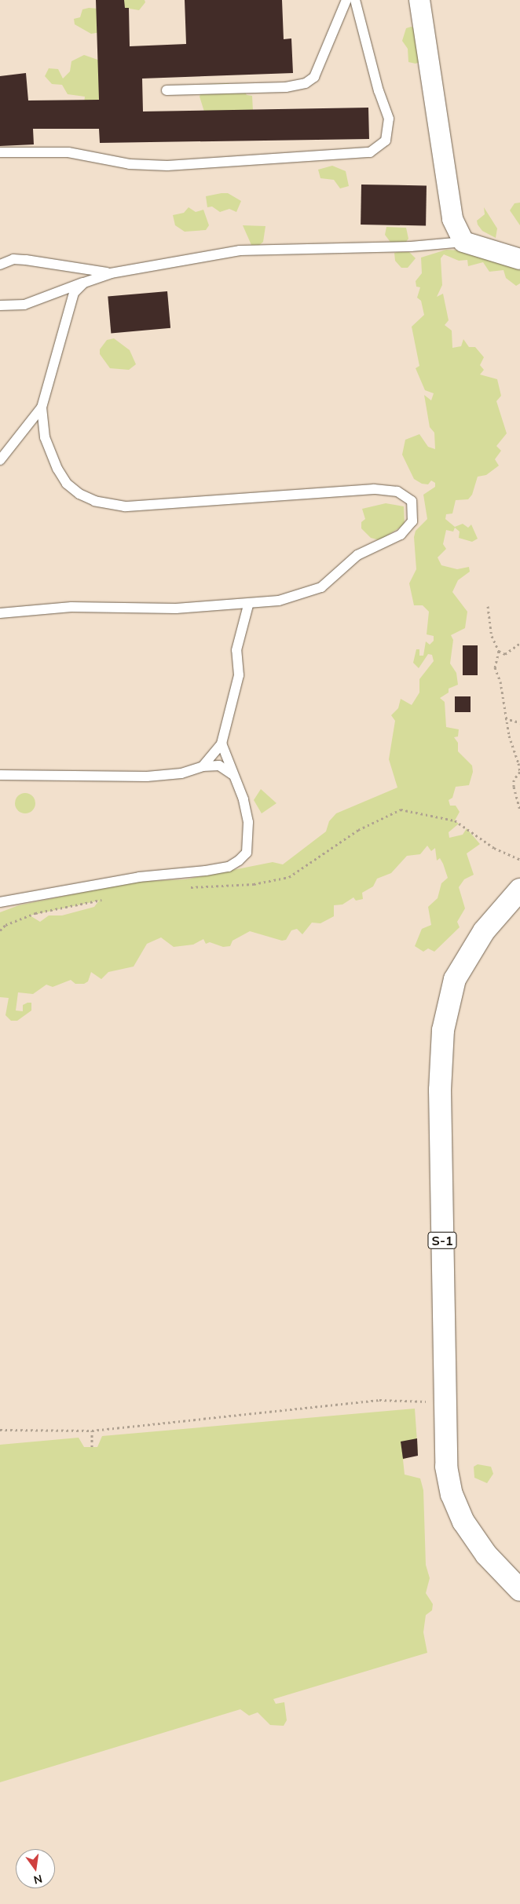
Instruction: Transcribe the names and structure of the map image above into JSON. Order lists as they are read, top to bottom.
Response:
{
  "streets": {
    "main road": ["S-1"]
  },
  "north": "bottom"
}
